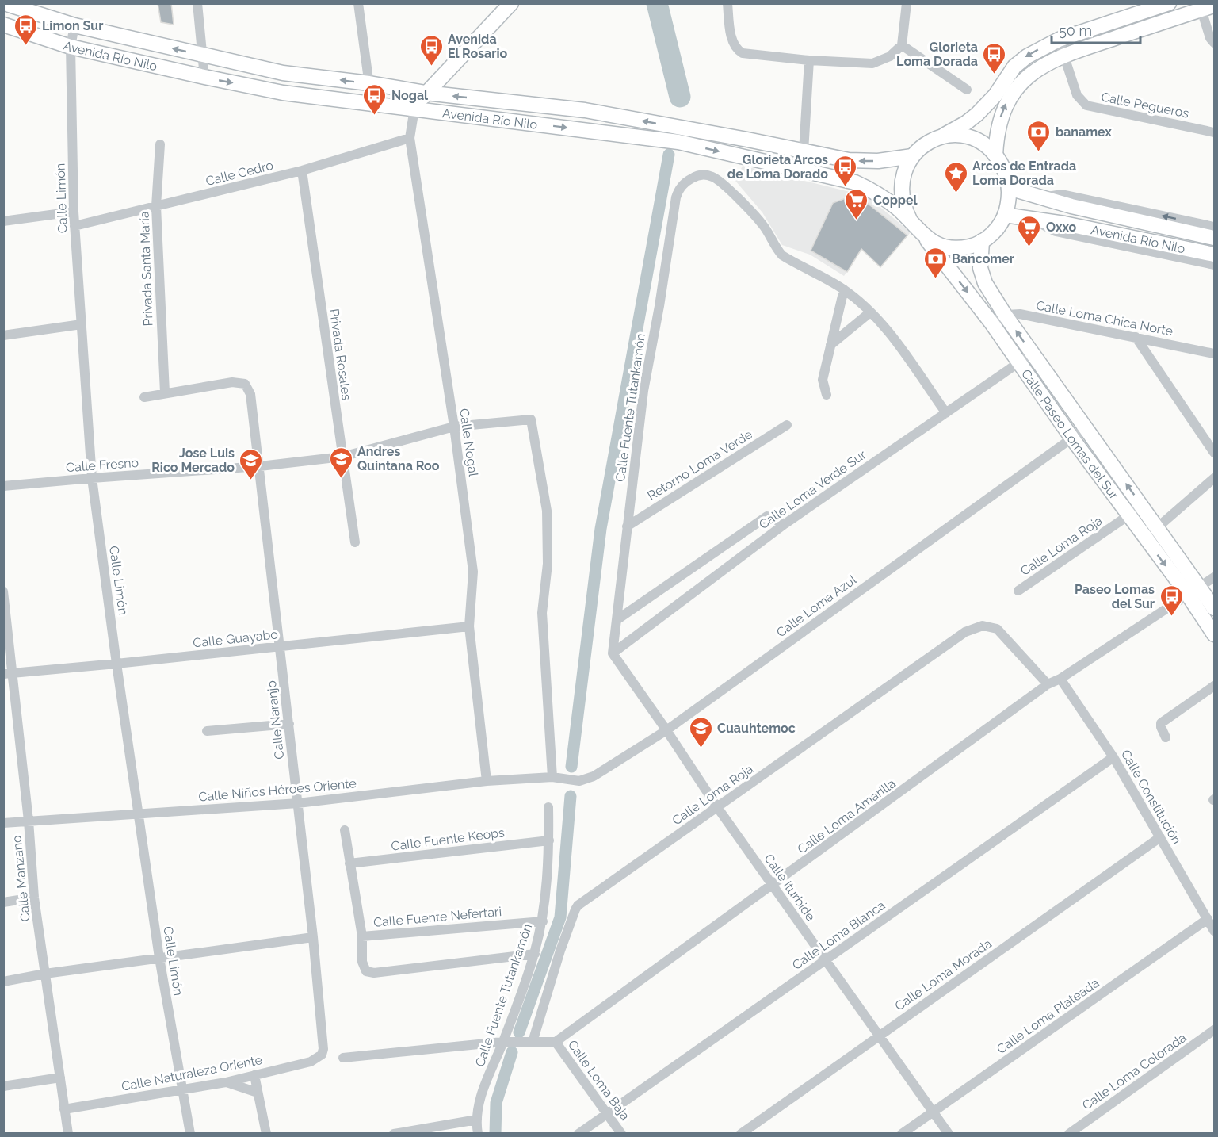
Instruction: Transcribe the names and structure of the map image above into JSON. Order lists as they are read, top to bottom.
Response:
{
  "streets": {
    "main road": ["Avenida Río Nilo", "Calle Paseo Lomas del Sur"],
    "street": [
      "Calle Pegueros",
      "Calle Cedro",
      "Calle Limón",
      "Privada Santa María",
      "Calle Loma Chica Norte",
      "Privada Rosales",
      "Calle Fuente Tutankamón",
      "Calle Nogal",
      "Calle Fresno",
      "Retorno Loma Verde",
      "Calle Loma Verde Sur",
      "Calle Loma Roja",
      "Calle Loma Azul",
      "Calle Guayabo",
      "Calle Naranjo",
      "Calle Niños Héroes Oriente",
      "Calle Constitución",
      "Calle Loma Amarilla",
      "Calle Fuente Keops",
      "Calle Manzano",
      "Calle Iturbide",
      "Calle Fuente Nefertari",
      "Calle Loma Blanca",
      "Calle Loma Morada",
      "Calle Loma Plateada",
      "Calle Loma Colorada",
      "Calle Naturaleza Oriente",
      "Calle Loma Baja"
    ]
  },
  "crossings": [
    ["Avenida Río Nilo", "Calle Limón"],
    ["Avenida Río Nilo", "Calle Paseo Lomas del Sur"],
    ["Avenida Río Nilo", "Calle Nogal"],
    ["Calle Cedro", "Calle Limón"],
    ["Calle Cedro", "Privada Santa María"],
    ["Calle Cedro", "Privada Rosales"],
    ["Calle Cedro", "Calle Nogal"],
    ["Calle Limón", "Calle Fresno"],
    ["Calle Limón", "Calle Guayabo"],
    ["Calle Limón", "Calle Niños Héroes Oriente"],
    ["Calle Limón", "Calle Naturaleza Oriente"],
    ["Privada Santa María", "Calle Naranjo"],
    ["Calle Loma Chica Norte", "Calle Paseo Lomas del Sur"],
    ["Privada Rosales", "Calle Fresno"],
    ["Calle Fuente Tutankamón", "Retorno Loma Verde"],
    ["Calle Fuente Tutankamón", "Calle Loma Verde Sur"],
    ["Calle Fuente Tutankamón", "Calle Fuente Keops"],
    ["Calle Fuente Tutankamón", "Calle Iturbide"],
    ["Calle Fuente Tutankamón", "Calle Fuente Nefertari"],
    ["Calle Paseo Lomas del Sur", "Calle Loma Verde Sur"],
    ["Calle Paseo Lomas del Sur", "Calle Loma Roja"],
    ["Calle Paseo Lomas del Sur", "Calle Loma Azul"],
    ["Calle Paseo Lomas del Sur", "Calle Loma Amarilla"],
    ["Calle Nogal", "Calle Fresno"],
    ["Calle Nogal", "Calle Guayabo"],
    ["Calle Nogal", "Calle Niños Héroes Oriente"],
    ["Calle Fresno", "Calle Loma Azul"],
    ["Calle Fresno", "Calle Naranjo"],
    ["Calle Fresno", "Calle Niños Héroes Oriente"],
    ["Calle Loma Verde Sur", "Calle Iturbide"],
    ["Calle Loma Roja", "Calle Loma Amarilla"],
    ["Calle Loma Roja", "Calle Iturbide"],
    ["Calle Loma Azul", "Calle Niños Héroes Oriente"],
    ["Calle Loma Azul", "Calle Iturbide"],
    ["Calle Guayabo", "Calle Naranjo"],
    ["Calle Guayabo", "Calle Manzano"],
    ["Calle Naranjo", "Calle Niños Héroes Oriente"],
    ["Calle Naranjo", "Calle Naturaleza Oriente"],
    ["Calle Niños Héroes Oriente", "Calle Manzano"],
    ["Calle Constitución", "Calle Loma Amarilla"],
    ["Calle Constitución", "Calle Loma Blanca"],
    ["Calle Constitución", "Calle Loma Morada"],
    ["Calle Constitución", "Calle Loma Plateada"],
    ["Calle Loma Amarilla", "Calle Iturbide"],
    ["Calle Loma Amarilla", "Calle Loma Baja"],
    ["Calle Manzano", "Calle Naturaleza Oriente"],
    ["Calle Iturbide", "Calle Loma Blanca"],
    ["Calle Iturbide", "Calle Loma Morada"],
    ["Calle Iturbide", "Calle Loma Plateada"],
    ["Calle Loma Blanca", "Calle Loma Baja"]
  ],
  "places": {
    "bus stop": [
      "Limon Sur",
      "Avenida El Rosario",
      "Glorieta Loma Dorada",
      "Nogal",
      "Glorieta Arcos de Loma Dorado",
      "Paseo Lomas del Sur"
    ],
    "bank": ["banamex", "Bancomer"],
    "place": ["Arcos de Entrada Loma Dorada"],
    "supermarket": ["Coppel", "Oxxo"],
    "school or university": ["Andres Quintana Roo", "Jose Luis Rico Mercado", "Cuauhtemoc"]
  },
  "scale_bar": "50 m"
}
